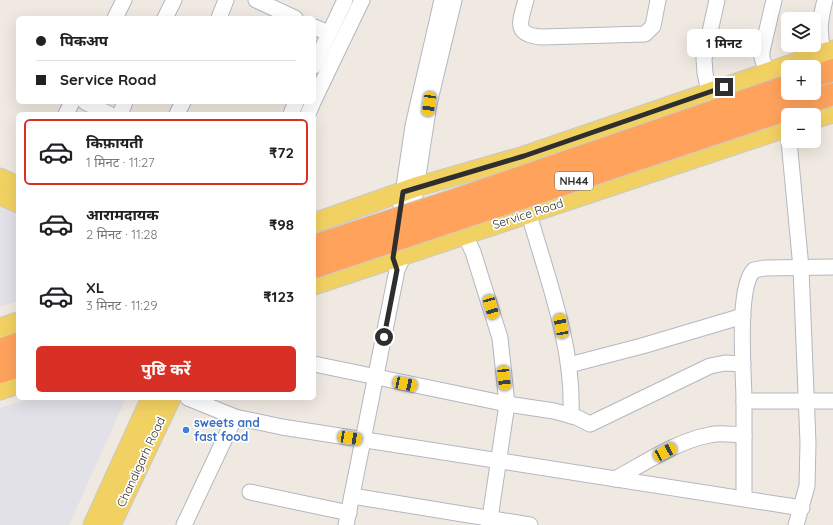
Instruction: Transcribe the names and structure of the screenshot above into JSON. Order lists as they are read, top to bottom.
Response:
{
  "streets": {
    "highway": ["NH44"],
    "main road": ["Service Road", "Chandigarh Road"]
  },
  "places": ["sweets and fast food"],
  "page": {
    "map_buttons": ["+", "−"],
    "banner": ["पिकअप", "Service Road"],
    "bubble": "1 मिनट",
    "list": [
      {
        "name": "किफ़ायती",
        "note": "1 मिनट · 11:27",
        "value": "₹72"
      },
      {
        "name": "आरामदायक",
        "note": "2 मिनट · 11:28",
        "value": "₹98"
      },
      {
        "name": "XL",
        "note": "3 मिनट · 11:29",
        "value": "₹123"
      }
    ],
    "buttons": "पुष्टि करें"
  }
}
